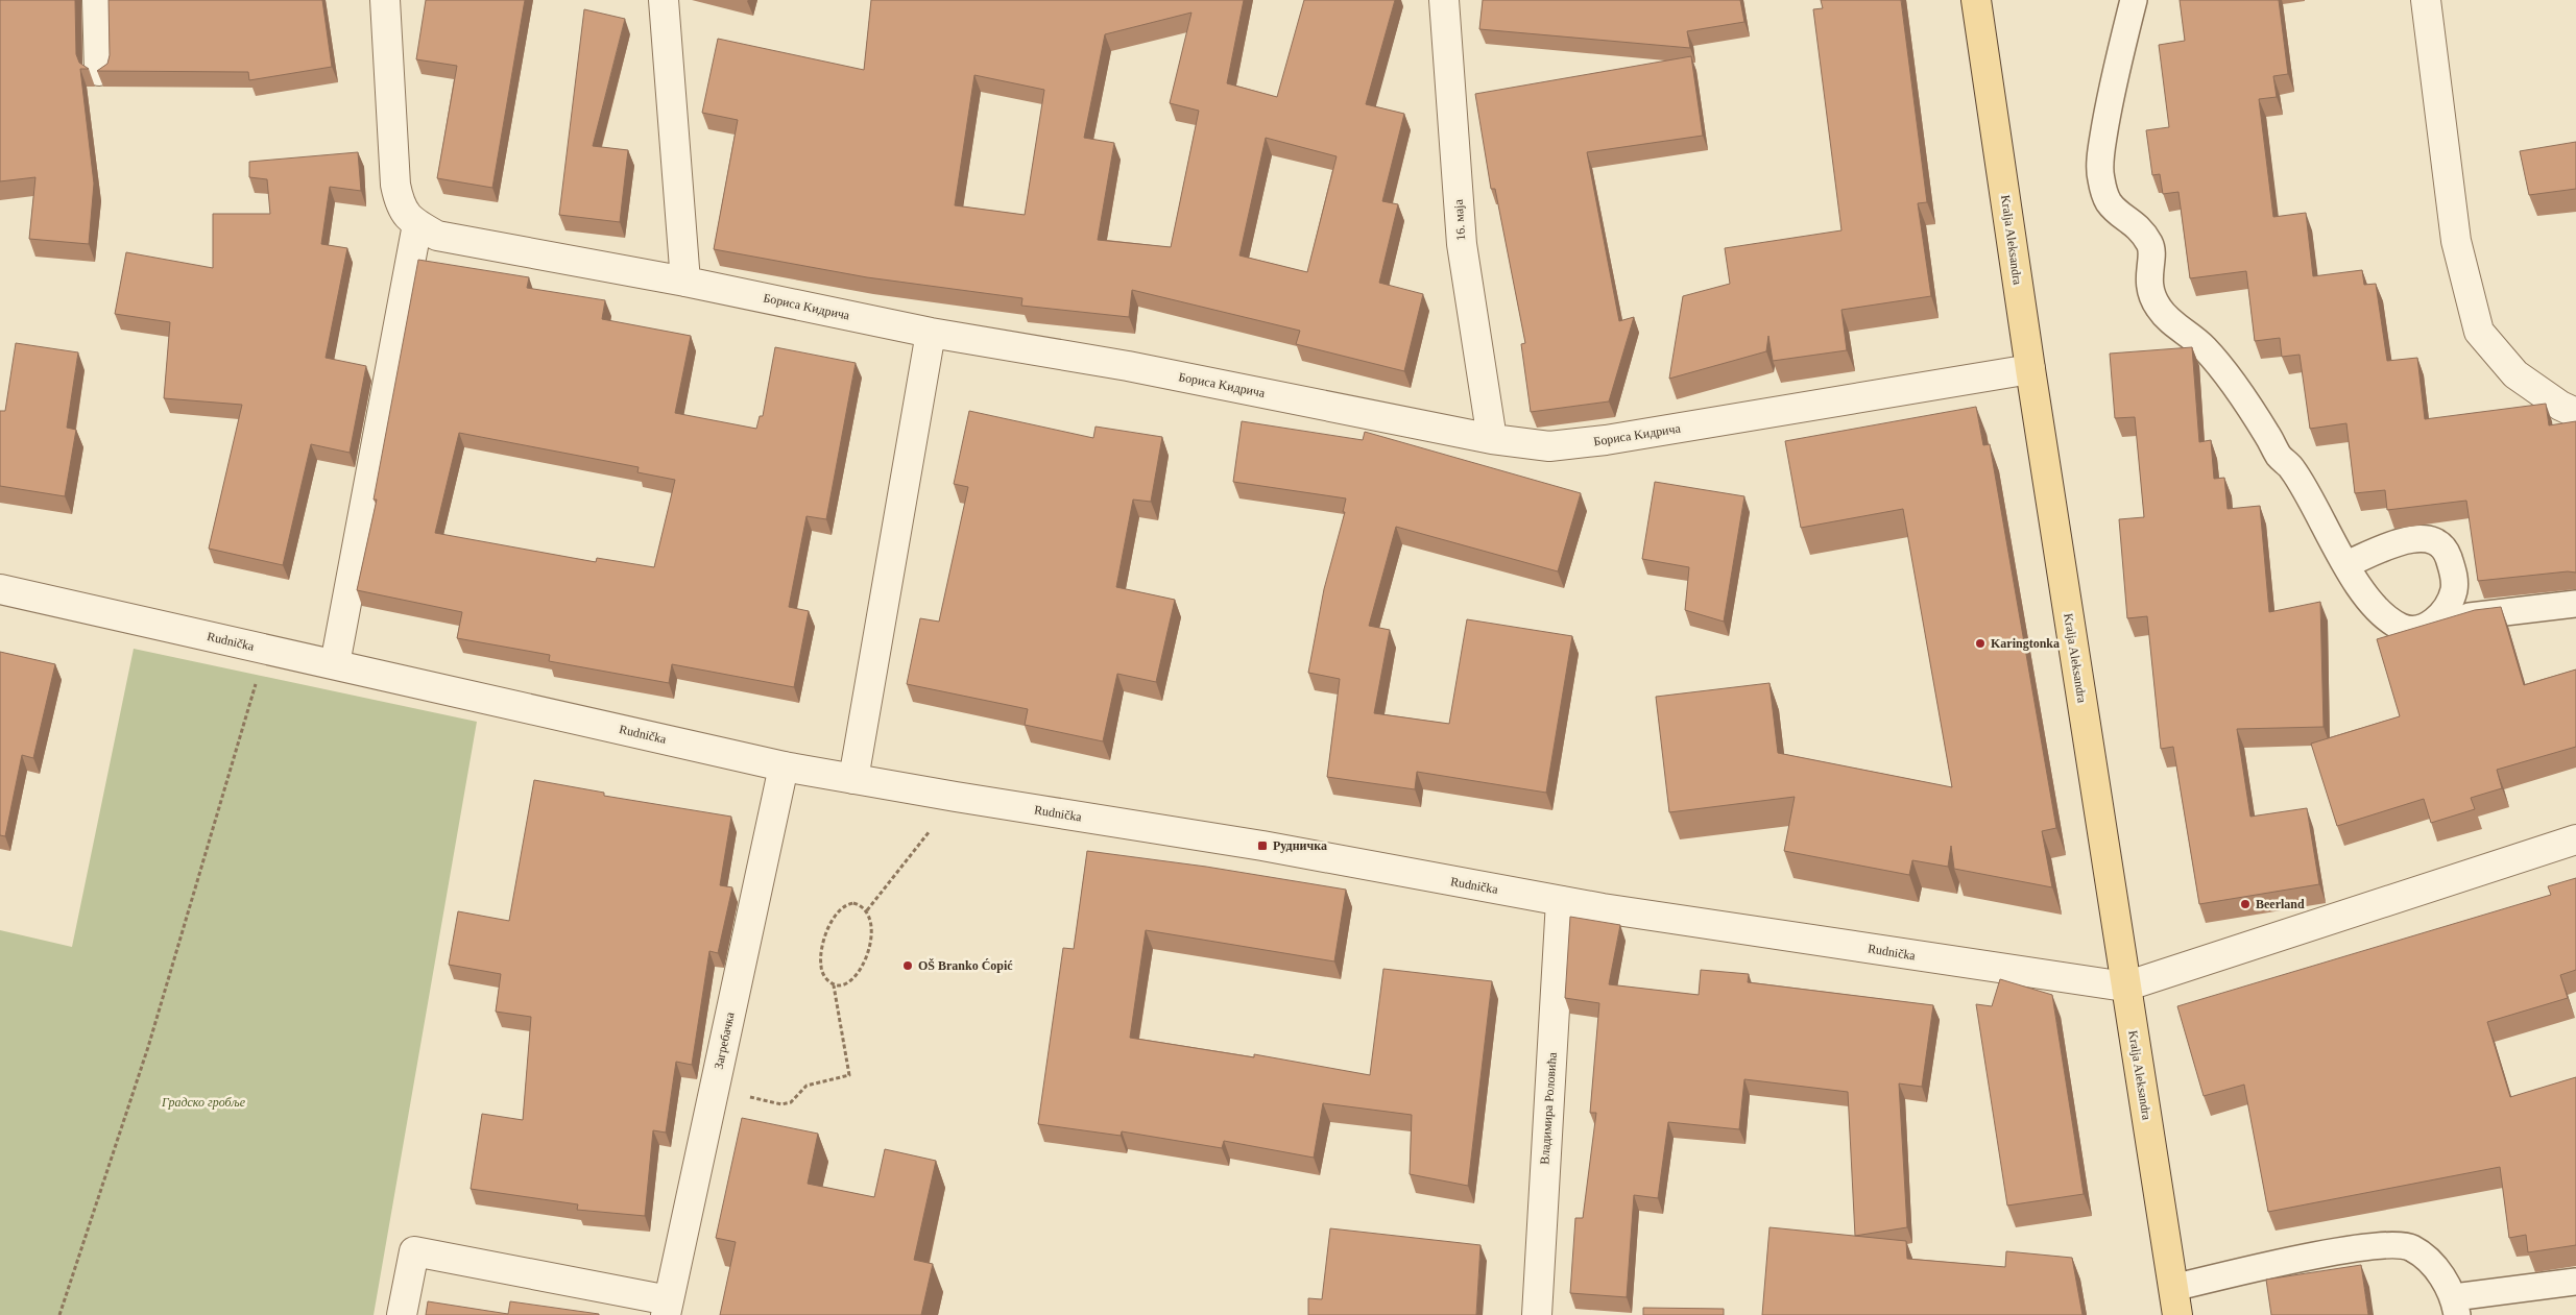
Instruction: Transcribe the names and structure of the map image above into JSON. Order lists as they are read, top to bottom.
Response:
{
  "streets": {
    "main road": ["Kralja Aleksandra"],
    "street": [
      "16. маја",
      "Бориса Kидрича",
      "Rudnička",
      "Загребачка",
      "Владимира Роловића"
    ]
  },
  "crossings": [
    ["16. маја", "Бориса Kидрича"],
    ["Kralja Aleksandra", "Бориса Kидрича"],
    ["Kralja Aleksandra", "Rudnička"],
    ["Rudnička", "Загребачка"],
    ["Rudnička", "Владимира Роловића"]
  ],
  "parks": ["Градско гробље"],
  "places": {
    "other": ["Karingtonka", "Beerland", "OŠ Branko Ćopić"],
    "transit": ["Рудничка"]
  }
}
